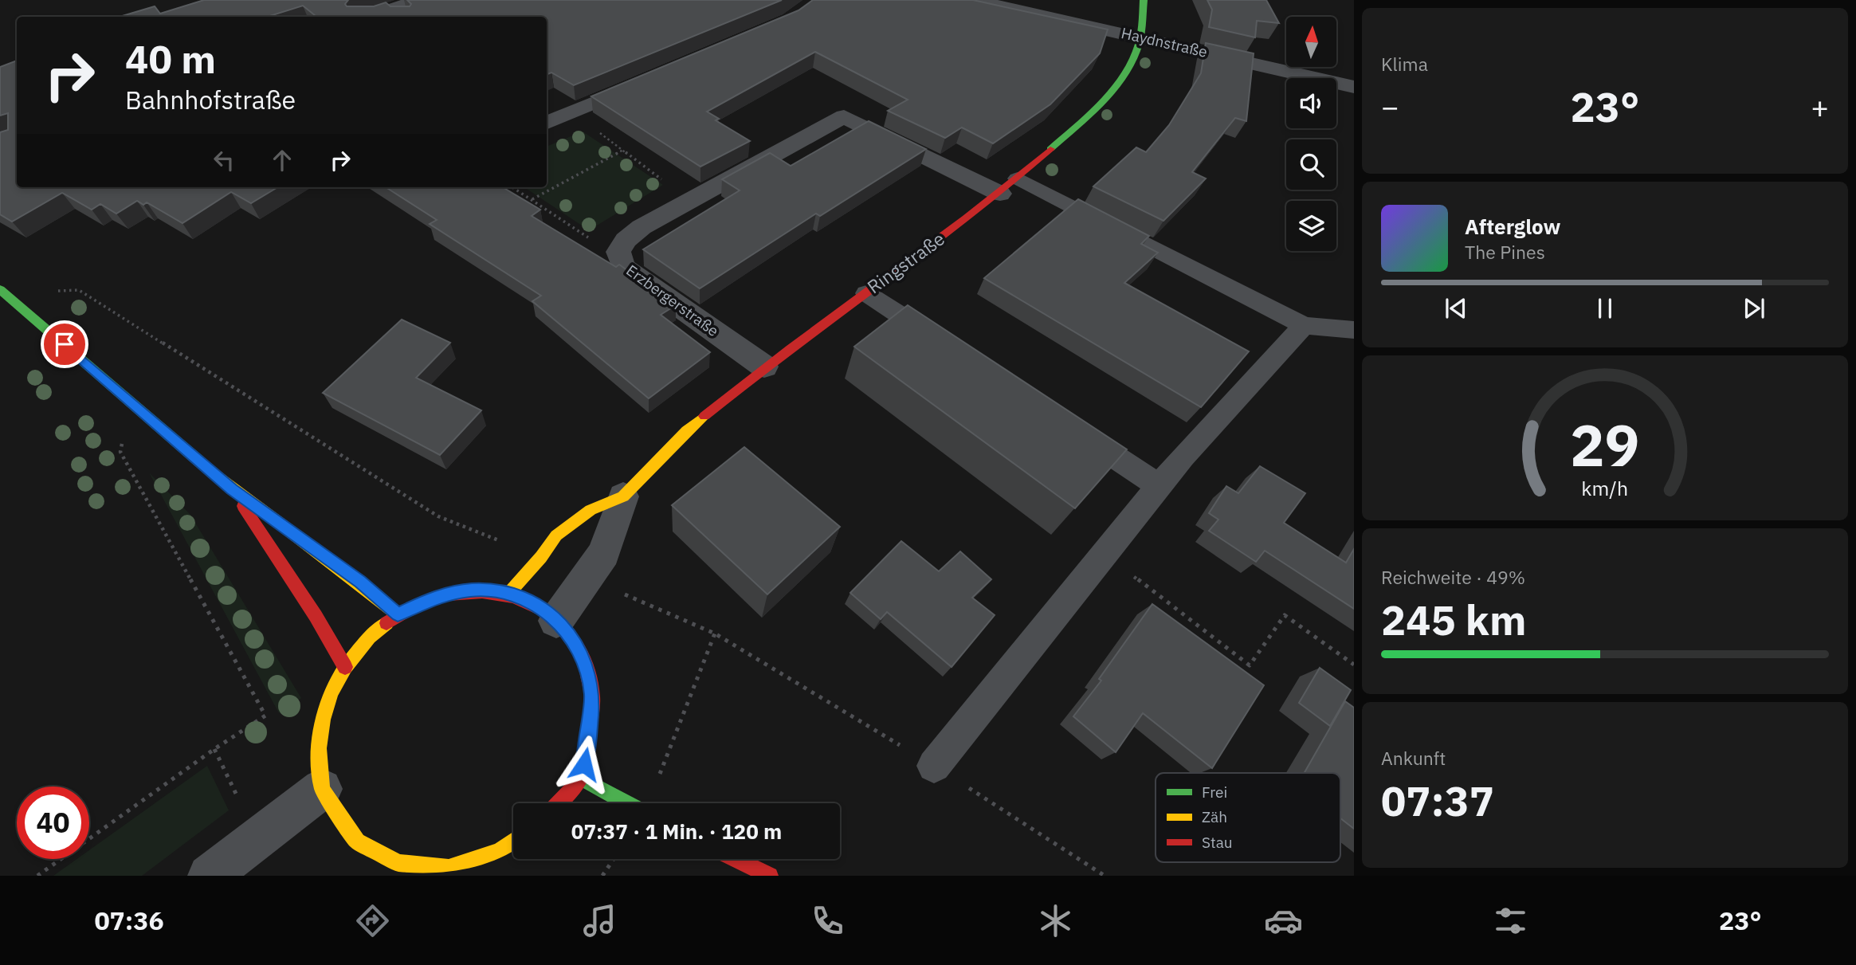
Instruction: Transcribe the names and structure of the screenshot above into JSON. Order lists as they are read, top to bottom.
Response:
{
  "streets": {
    "street": ["Haydnstraße", "Ringstraße", "Erzbergerstraße"]
  },
  "crossings": [
    ["Haydnstraße", "Ringstraße"],
    ["Ringstraße", "Erzbergerstraße"]
  ],
  "legend": ["Frei", "Zäh", "Stau"],
  "north": "top",
  "page": {
    "tile": [
      "Klima",
      ["Reichweite · 49%", "245 km"],
      ["Ankunft", "07:37"]
    ],
    "turn": ["40 m", "Bahnhofstraße"],
    "heat": ["−", "23°", "+"],
    "song": ["Afterglow", "The Pines"],
    "limit": "40",
    "trip": "07:37 · 1 Min. · 120 m",
    "tabs": ["07:36", "23°"],
    "gauge": ["29", "km/h"]
  }
}
